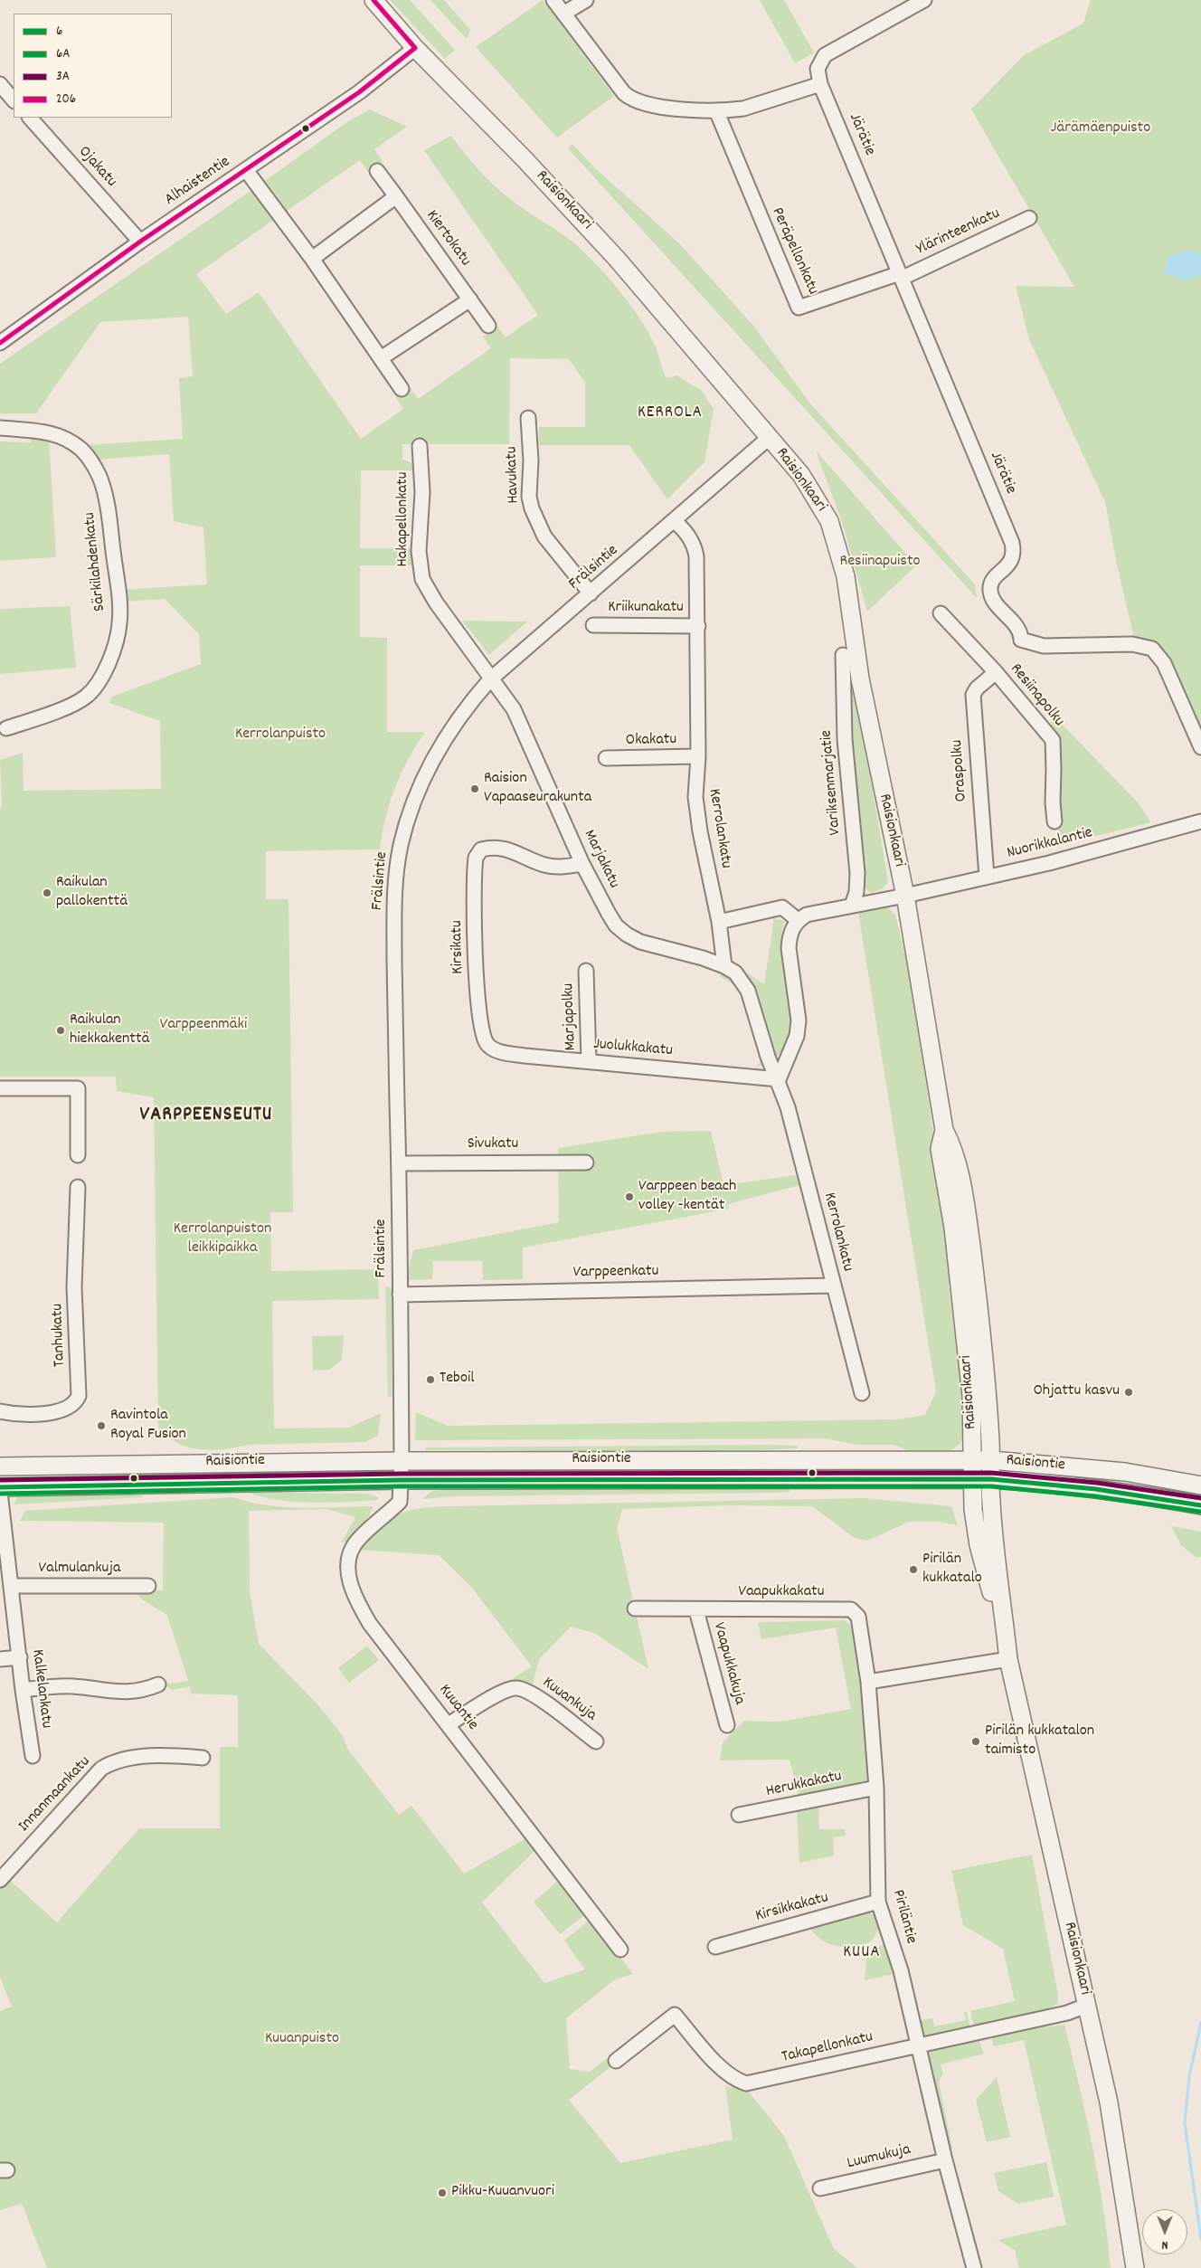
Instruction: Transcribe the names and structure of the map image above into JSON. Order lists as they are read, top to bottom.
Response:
{
  "streets": {
    "main road": ["Raisionkaari", "Raisiontie"],
    "street": [
      "Järätie",
      "Ojakatu",
      "Alhaistentie",
      "Ylärinteenkatu",
      "Kiertokatu",
      "Peräpellonkatu",
      "Havukatu",
      "Hakapellonkatu",
      "Särkilahdenkatu",
      "Frälsintie",
      "Kriikunakatu",
      "Resiinapolku",
      "Okakatu",
      "Oraspolku",
      "Variksenmarjatie",
      "Kerrolankatu",
      "Nuorikkalantie",
      "Marjakatu",
      "Kirsikatu",
      "Marjapolku",
      "Juolukkakatu",
      "Sivukatu",
      "Varppeenkatu",
      "Tanhukatu",
      "Valmulankuja",
      "Vaapukkakatu",
      "Vaapukkakuja",
      "Kalkelankatu",
      "Kuuankuja",
      "Kuuantie",
      "Herukkakatu",
      "Innanmaankatu",
      "Kirsikkakatu",
      "Piriläntie",
      "Takapellonkatu",
      "Luumukuja"
    ]
  },
  "crossings": [
    ["Järätie", "Ylärinteenkatu"],
    ["Järätie", "Peräpellonkatu"],
    ["Ojakatu", "Alhaistentie"],
    ["Alhaistentie", "Raisionkaari"],
    ["Raisionkaari", "Frälsintie"],
    ["Raisionkaari", "Nuorikkalantie"],
    ["Raisionkaari", "Raisiontie"],
    ["Raisionkaari", "Takapellonkatu"],
    ["Ylärinteenkatu", "Peräpellonkatu"],
    ["Havukatu", "Frälsintie"],
    ["Hakapellonkatu", "Frälsintie"],
    ["Hakapellonkatu", "Marjakatu"],
    ["Frälsintie", "Kerrolankatu"],
    ["Frälsintie", "Marjakatu"],
    ["Frälsintie", "Sivukatu"],
    ["Frälsintie", "Varppeenkatu"],
    ["Frälsintie", "Raisiontie"],
    ["Frälsintie", "Kuuantie"],
    ["Kriikunakatu", "Kerrolankatu"],
    ["Resiinapolku", "Oraspolku"],
    ["Okakatu", "Kerrolankatu"],
    ["Oraspolku", "Nuorikkalantie"],
    ["Kerrolankatu", "Marjakatu"],
    ["Kerrolankatu", "Juolukkakatu"],
    ["Kerrolankatu", "Varppeenkatu"],
    ["Marjakatu", "Kirsikatu"],
    ["Kirsikatu", "Juolukkakatu"],
    ["Marjapolku", "Juolukkakatu"],
    ["Raisiontie", "Kuuantie"],
    ["Valmulankuja", "Kalkelankatu"],
    ["Vaapukkakatu", "Vaapukkakuja"],
    ["Vaapukkakatu", "Piriläntie"],
    ["Kuuankuja", "Kuuantie"],
    ["Herukkakatu", "Piriläntie"],
    ["Kirsikkakatu", "Piriläntie"],
    ["Piriläntie", "Takapellonkatu"],
    ["Piriläntie", "Luumukuja"]
  ],
  "districts": ["KERROLA", "VARPPEENSEUTU", "KUUA"],
  "parks": [
    "Järämäenpuisto",
    "Resiinapuisto",
    "Kerrolanpuisto",
    "Varppeenmäki",
    "Kerrolanpuiston leikkipaikka",
    "Kuuanpuisto"
  ],
  "places": [
    "Raision Vapaaseurakunta",
    "Raikulan pallokenttä",
    "Raikulan hiekkakenttä",
    "Varppeen beach volley -kentät",
    "Teboil",
    "Ohjattu kasvu",
    "Ravintola Royal Fusion",
    "Pirilän kukkatalo",
    "Pirilän kukkatalon taimisto",
    "Pikku-Kuuanvuori"
  ],
  "lines": [
    "transit line 206",
    "transit line 3A",
    "transit line 6",
    "transit line 6A"
  ],
  "legend": [
    "6",
    "6A",
    "3A",
    "206"
  ],
  "north": "bottom"
}
